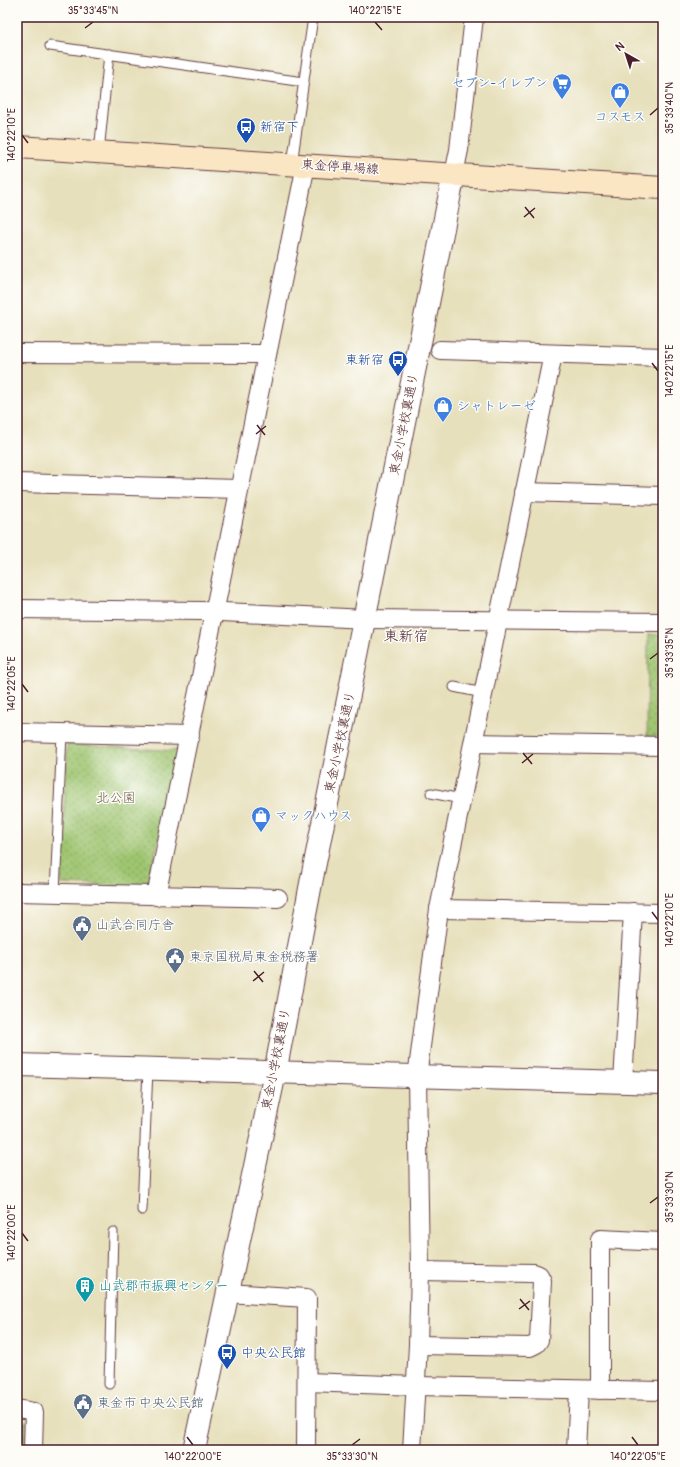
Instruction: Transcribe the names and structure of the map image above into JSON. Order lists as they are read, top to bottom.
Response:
{
  "streets": {
    "main road": ["東金停車場線"],
    "street": ["東金小学校裏通り"]
  },
  "crossings": [
    ["東金停車場線", "東金小学校裏通り"]
  ],
  "districts": ["東新宿"],
  "parks": ["北公園"],
  "places": {
    "supermarket": ["セブン-イレブン"],
    "shop": ["コスモス", "シャトレーゼ", "マックハウス"],
    "bus stop": ["新宿下", "東新宿", "中央公民館"],
    "public building": ["山武合同庁舎", "東京国税局東金税務署", "東金市 中央公民館"],
    "building": ["山武郡市振興センター"]
  },
  "north": "top left",
  "coordinates": [
    "35°33'45\"N",
    "140°22'15\"E",
    "35°33'40\"N",
    "140°22'10\"E",
    "35°33'35\"N",
    "140°22'05\"E",
    "35°33'30\"N",
    "140°22'00\"E"
  ]
}
